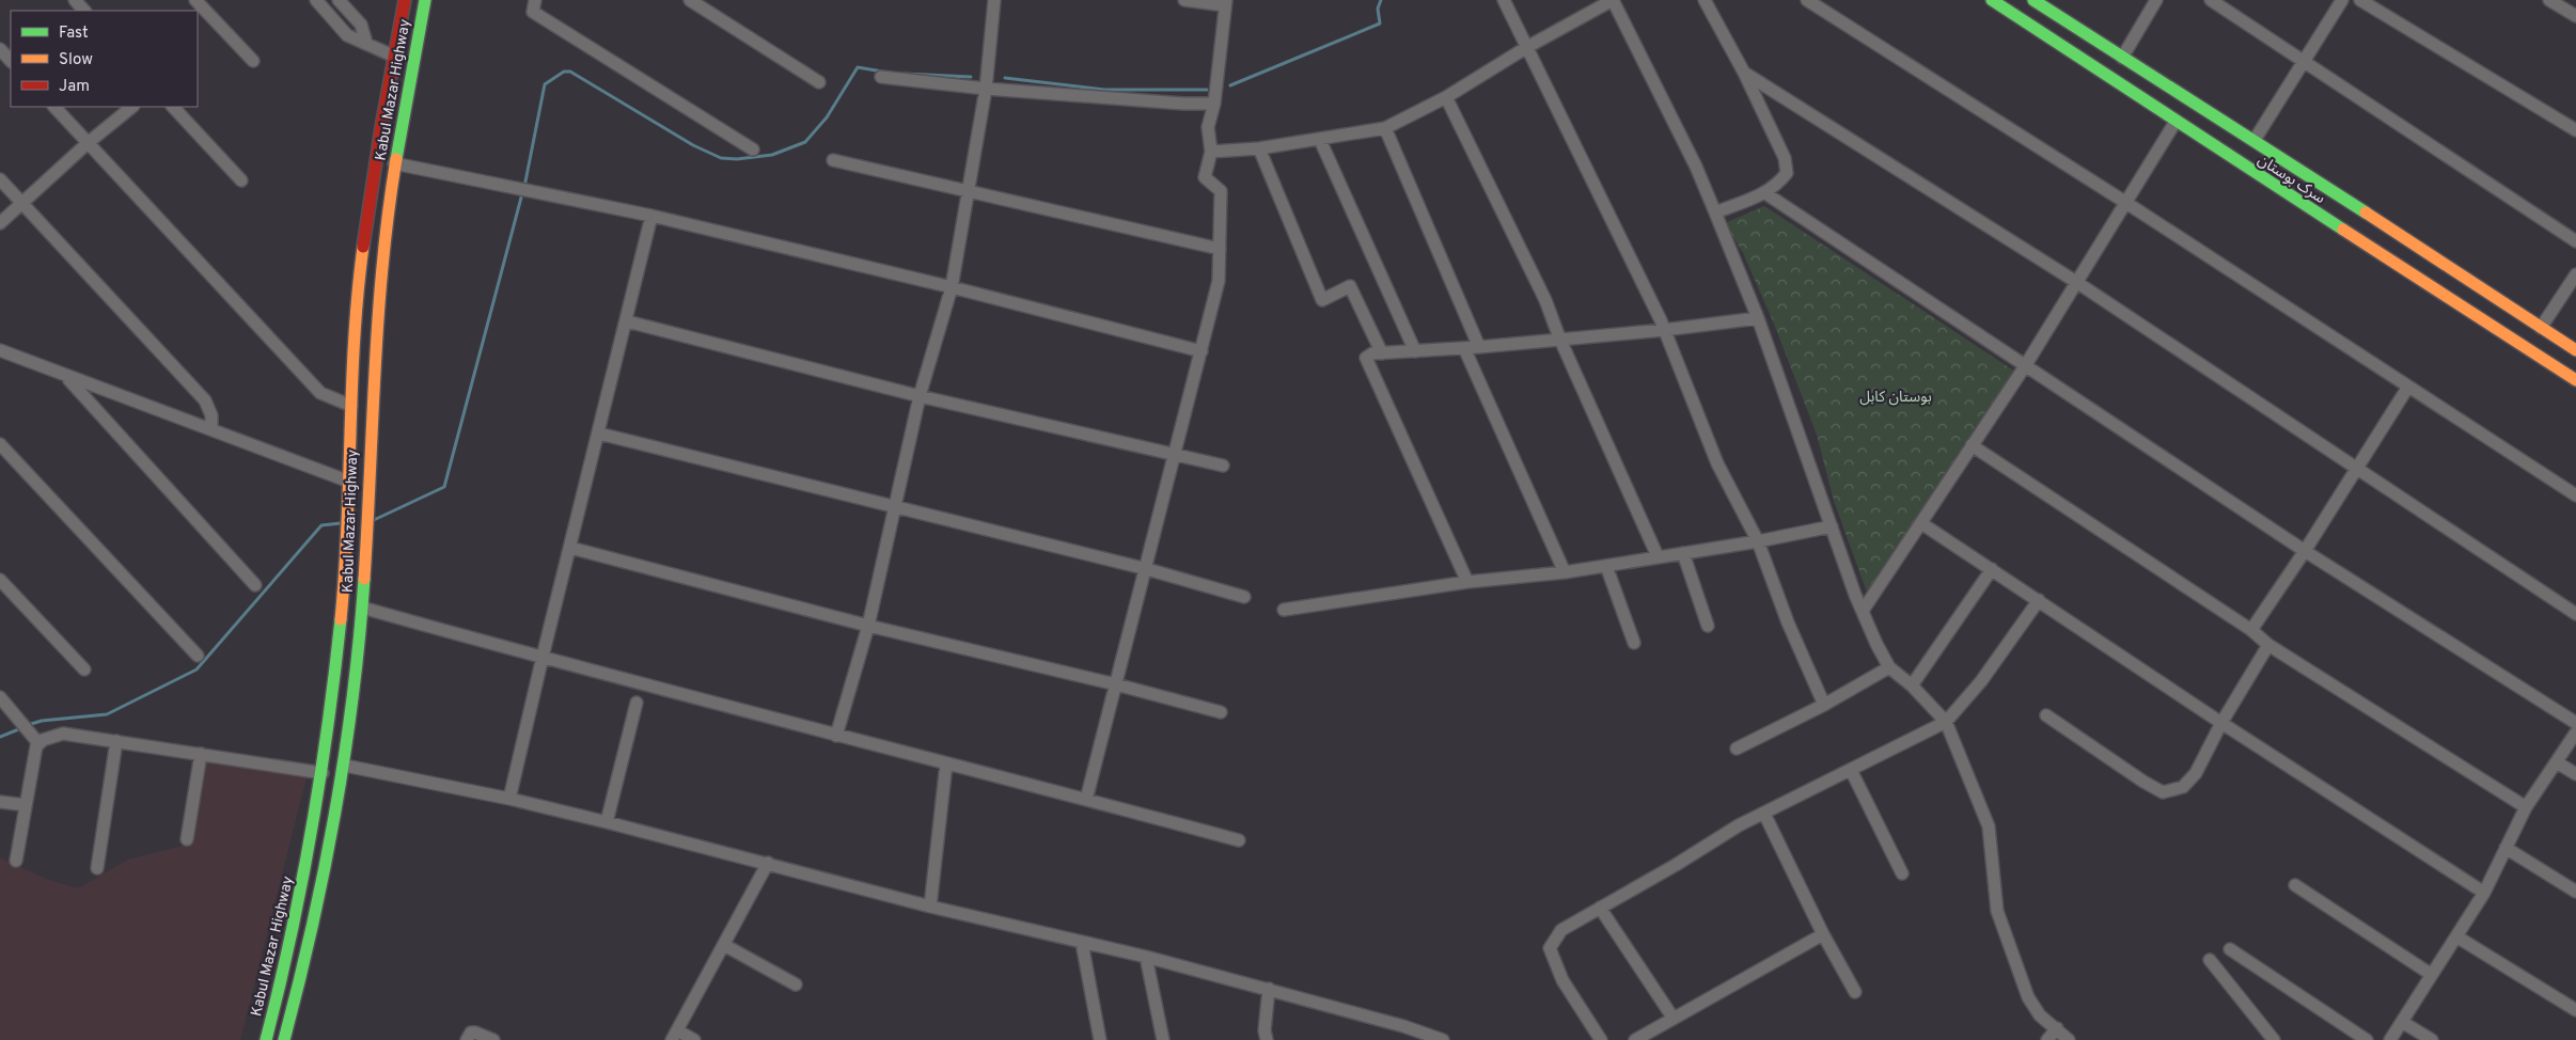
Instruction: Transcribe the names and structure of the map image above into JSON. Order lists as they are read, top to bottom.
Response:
{
  "streets": {
    "main road": ["Kabul Mazar Highway", "سرک بوستان"]
  },
  "parks": ["بوستان کابل"],
  "legend": ["Fast", "Slow", "Jam"]
}
